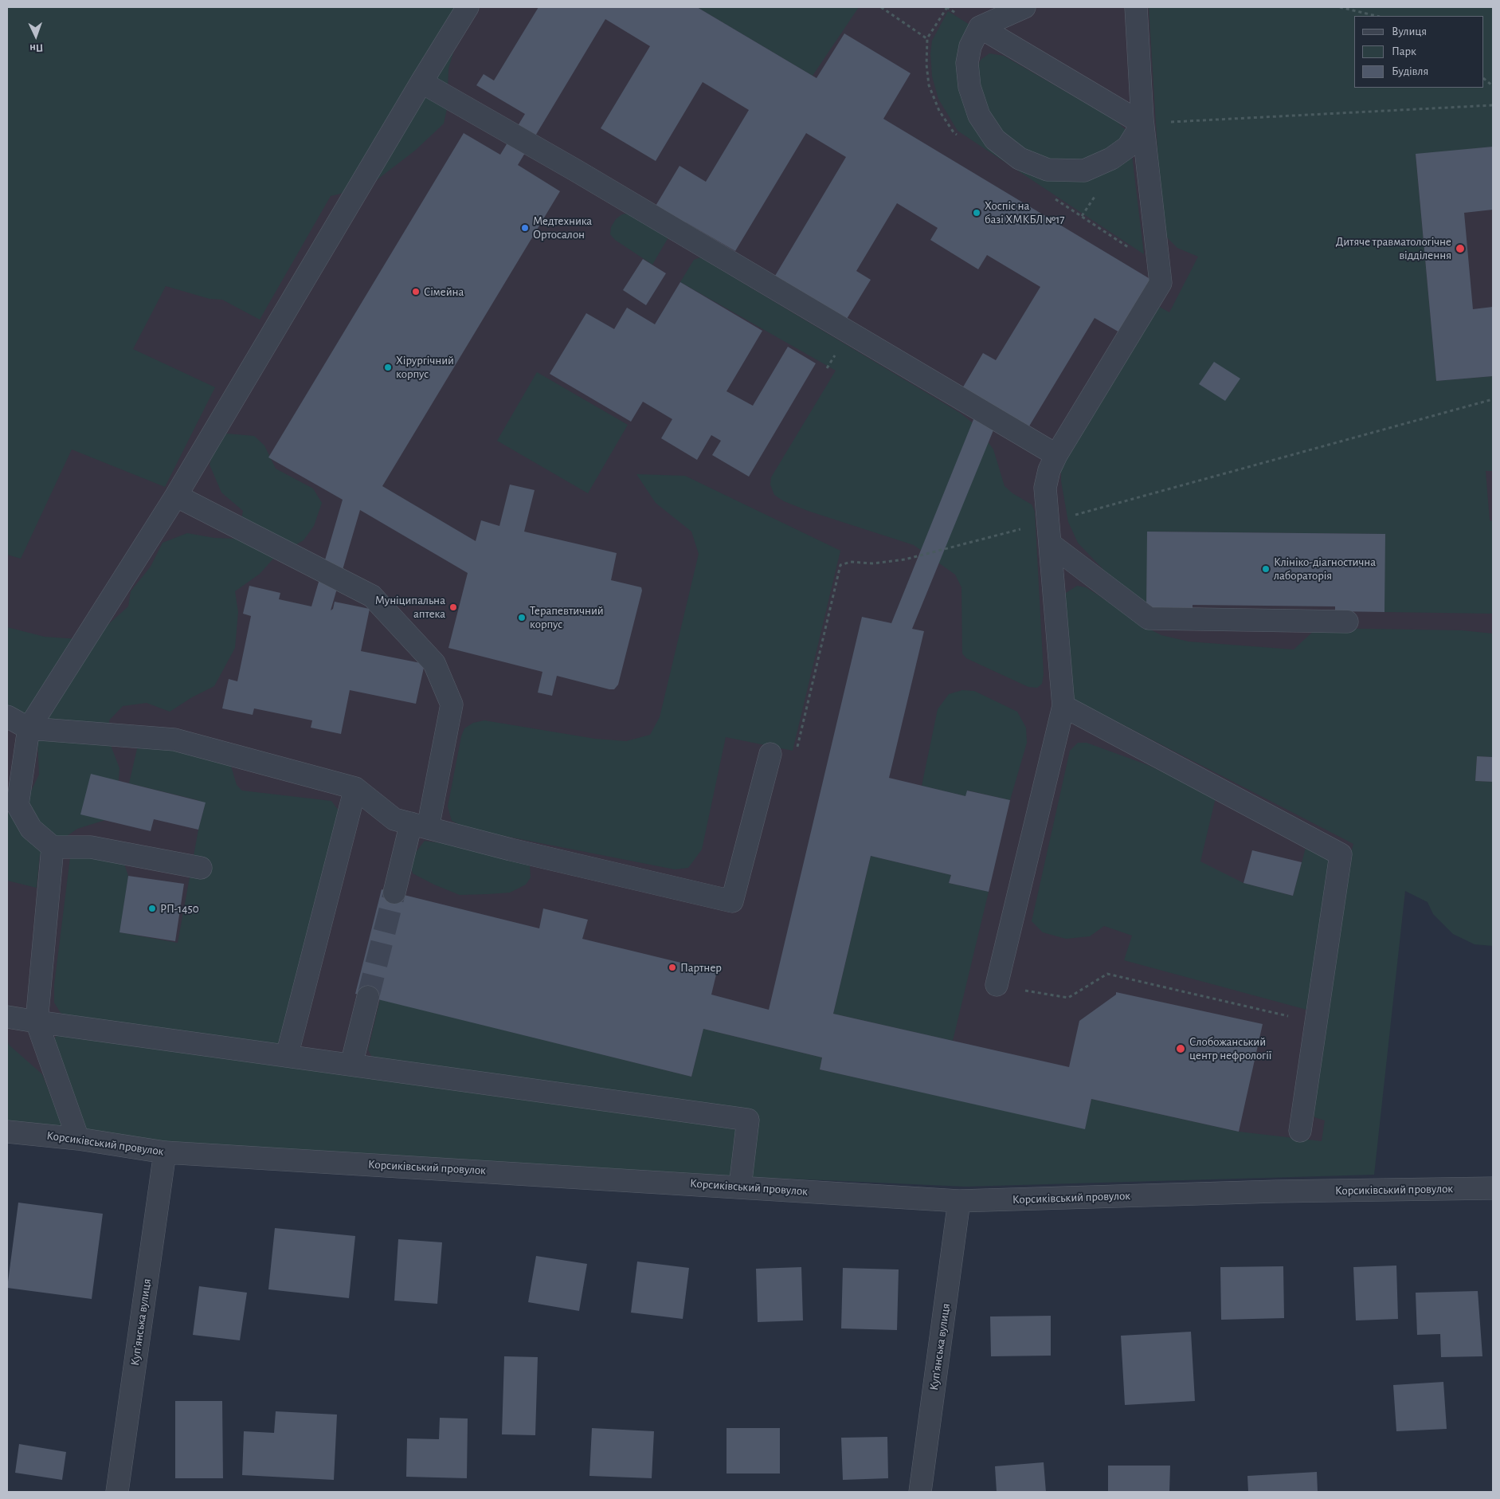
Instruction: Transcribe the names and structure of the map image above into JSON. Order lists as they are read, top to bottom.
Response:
{
  "streets": {
    "street": ["Корсиківський провулок", "Куп’янська вулиця"]
  },
  "crossings": [
    ["Корсиківський провулок", "Куп’янська вулиця"]
  ],
  "places": [
    "Хоспіс на базі ХМКБЛ №17",
    "Медтехника Ортосалон",
    "Дитяче травматологічне відділення",
    "Сімейна",
    "Хірургічний корпус",
    "Клініко-діагностична лабораторія",
    "Муніципальна аптека",
    "Терапевтичний корпус",
    "РП-1450",
    "Партнер",
    "Слобожанський центр нефрології"
  ],
  "legend": ["Вулиця", "Парк", "Будівля"],
  "north": "bottom"
}
